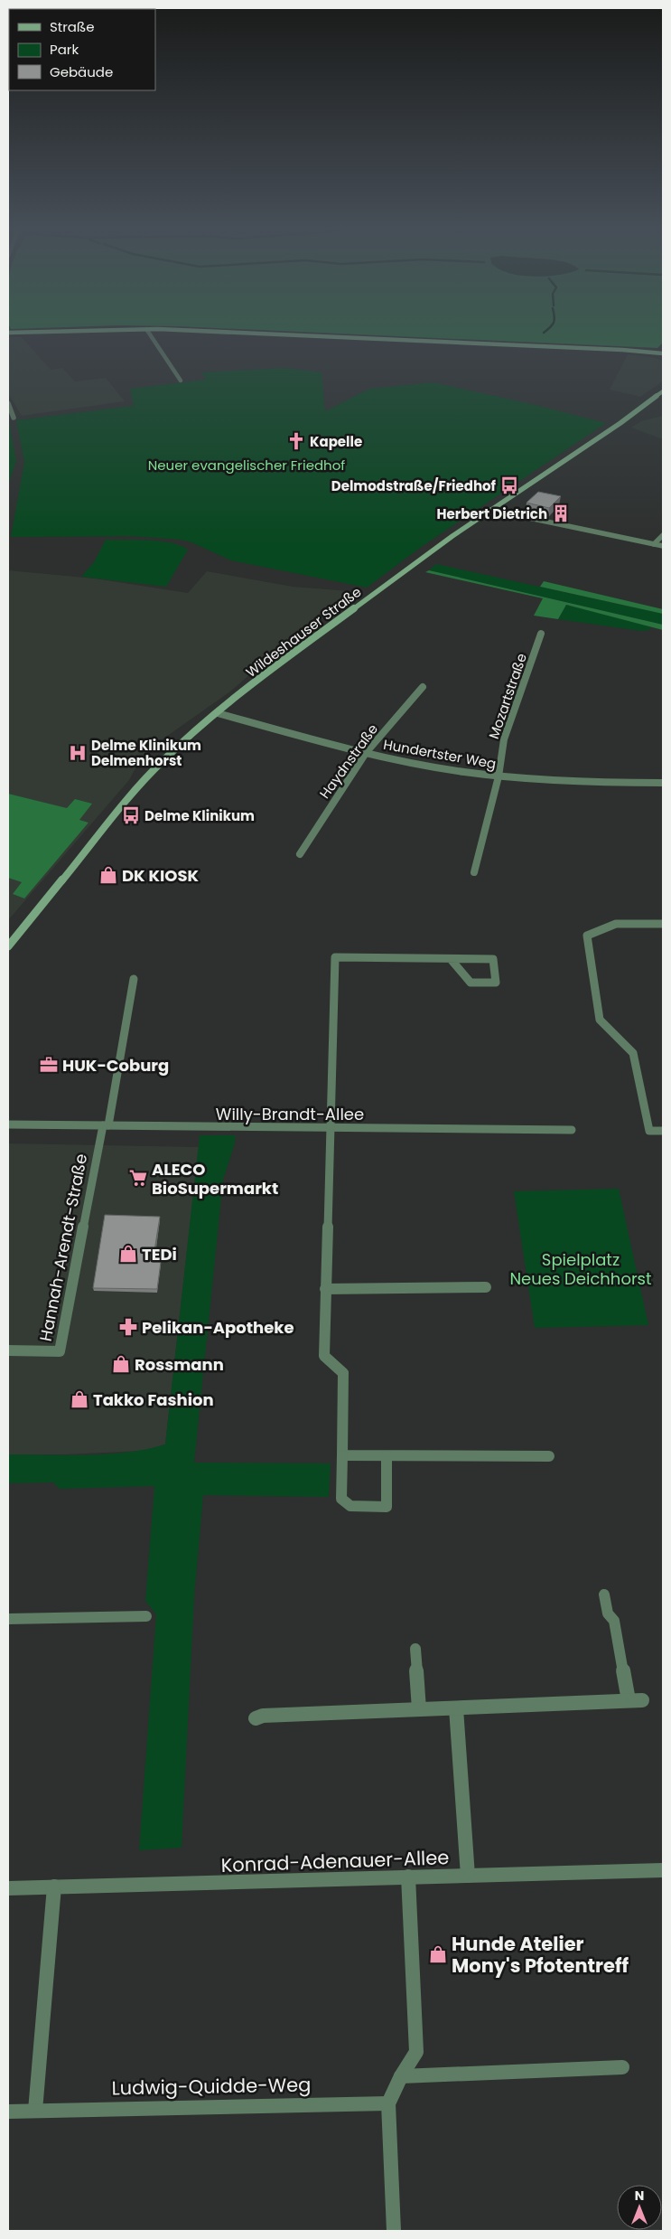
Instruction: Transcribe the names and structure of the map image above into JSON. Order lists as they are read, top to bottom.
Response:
{
  "streets": {
    "main road": ["Wildeshauser Straße"],
    "street": [
      "Mozartstraße",
      "Hundertster Weg",
      "Haydnstraße",
      "Willy-Brandt-Allee",
      "Hannah-Arendt-Straße",
      "Konrad-Adenauer-Allee",
      "Ludwig-Quidde-Weg"
    ]
  },
  "crossings": [
    ["Wildeshauser Straße", "Hundertster Weg"],
    ["Mozartstraße", "Hundertster Weg"],
    ["Hundertster Weg", "Haydnstraße"],
    ["Willy-Brandt-Allee", "Hannah-Arendt-Straße"]
  ],
  "parks": ["Neuer evangelischer Friedhof", "Spielplatz Neues Deichhorst"],
  "places": {
    "church": ["Kapelle"],
    "bus stop": ["Delmodstraße/Friedhof", "Delme Klinikum"],
    "building": ["Herbert Dietrich"],
    "hospital": ["Delme Klinikum Delmenhorst"],
    "shop": [
      "DK KIOSK",
      "TEDi",
      "Rossmann",
      "Takko Fashion",
      "Hunde Atelier Mony's Pfotentreff"
    ],
    "office": ["HUK-Coburg"],
    "supermarket": ["ALECO BioSupermarkt"],
    "pharmacy": ["Pelikan-Apotheke"]
  },
  "legend": ["Straße", "Park", "Gebäude"],
  "north": "top"
}
